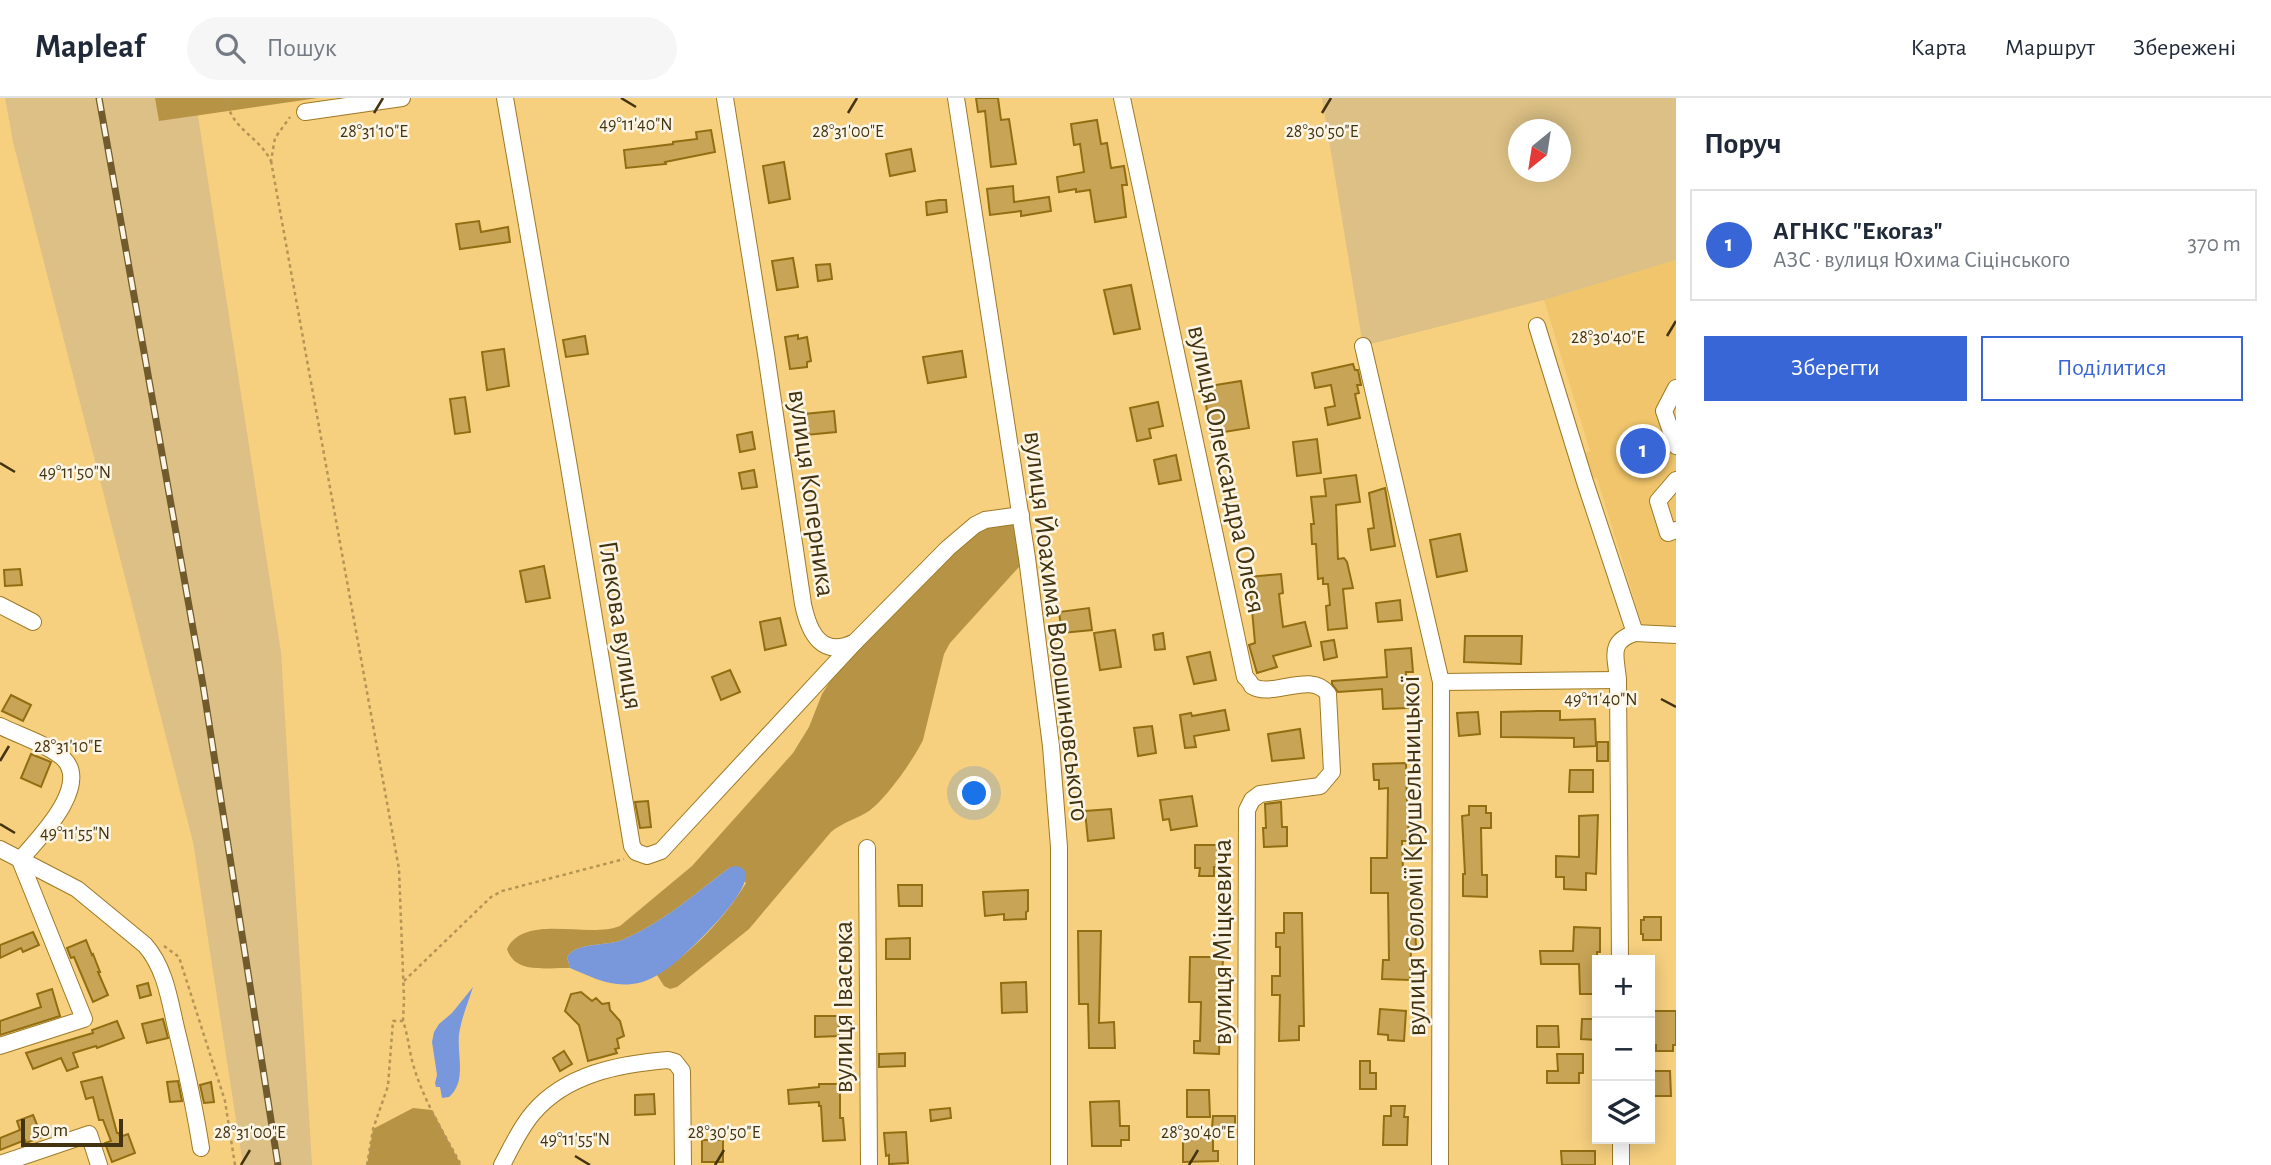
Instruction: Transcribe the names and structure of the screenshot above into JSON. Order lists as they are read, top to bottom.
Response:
{
  "streets": {
    "street": [
      "вулиця Олександра Олеся",
      "вулиця Коперника",
      "Глекова вулиця",
      "вулиця Йоахима Волошиновського",
      "вулиця Соломії Крушельницької",
      "вулиця Міцкевича",
      "вулиця Івасюка"
    ]
  },
  "crossings": [
    ["вулиця Олександра Олеся", "вулиця Міцкевича"],
    ["вулиця Коперника", "вулиця Йоахима Волошиновського"]
  ],
  "scale_bar": "50 m",
  "north": "bottom left",
  "page": {
    "header": "Mapleaf",
    "search": "Пошук",
    "nav": ["Карта", "Маршрут", "Збережені"],
    "heading": "Поруч",
    "list": [
      {
        "mark": "1",
        "name": "АГНКС \"Екогаз\"",
        "note": "АЗС · вулиця Юхима Сіцінського",
        "value": "370 m"
      }
    ],
    "buttons": ["Зберегти", "Поділитися"],
    "pins": "1",
    "map_buttons": ["+", "−"],
    "scale": "50 m"
  },
  "coordinates": [
    "49°11'40\"N",
    "28°31'10\"E",
    "28°31'00\"E",
    "28°30'50\"E",
    "28°30'40\"E",
    "49°11'50\"N",
    "49°11'55\"N"
  ]
}
